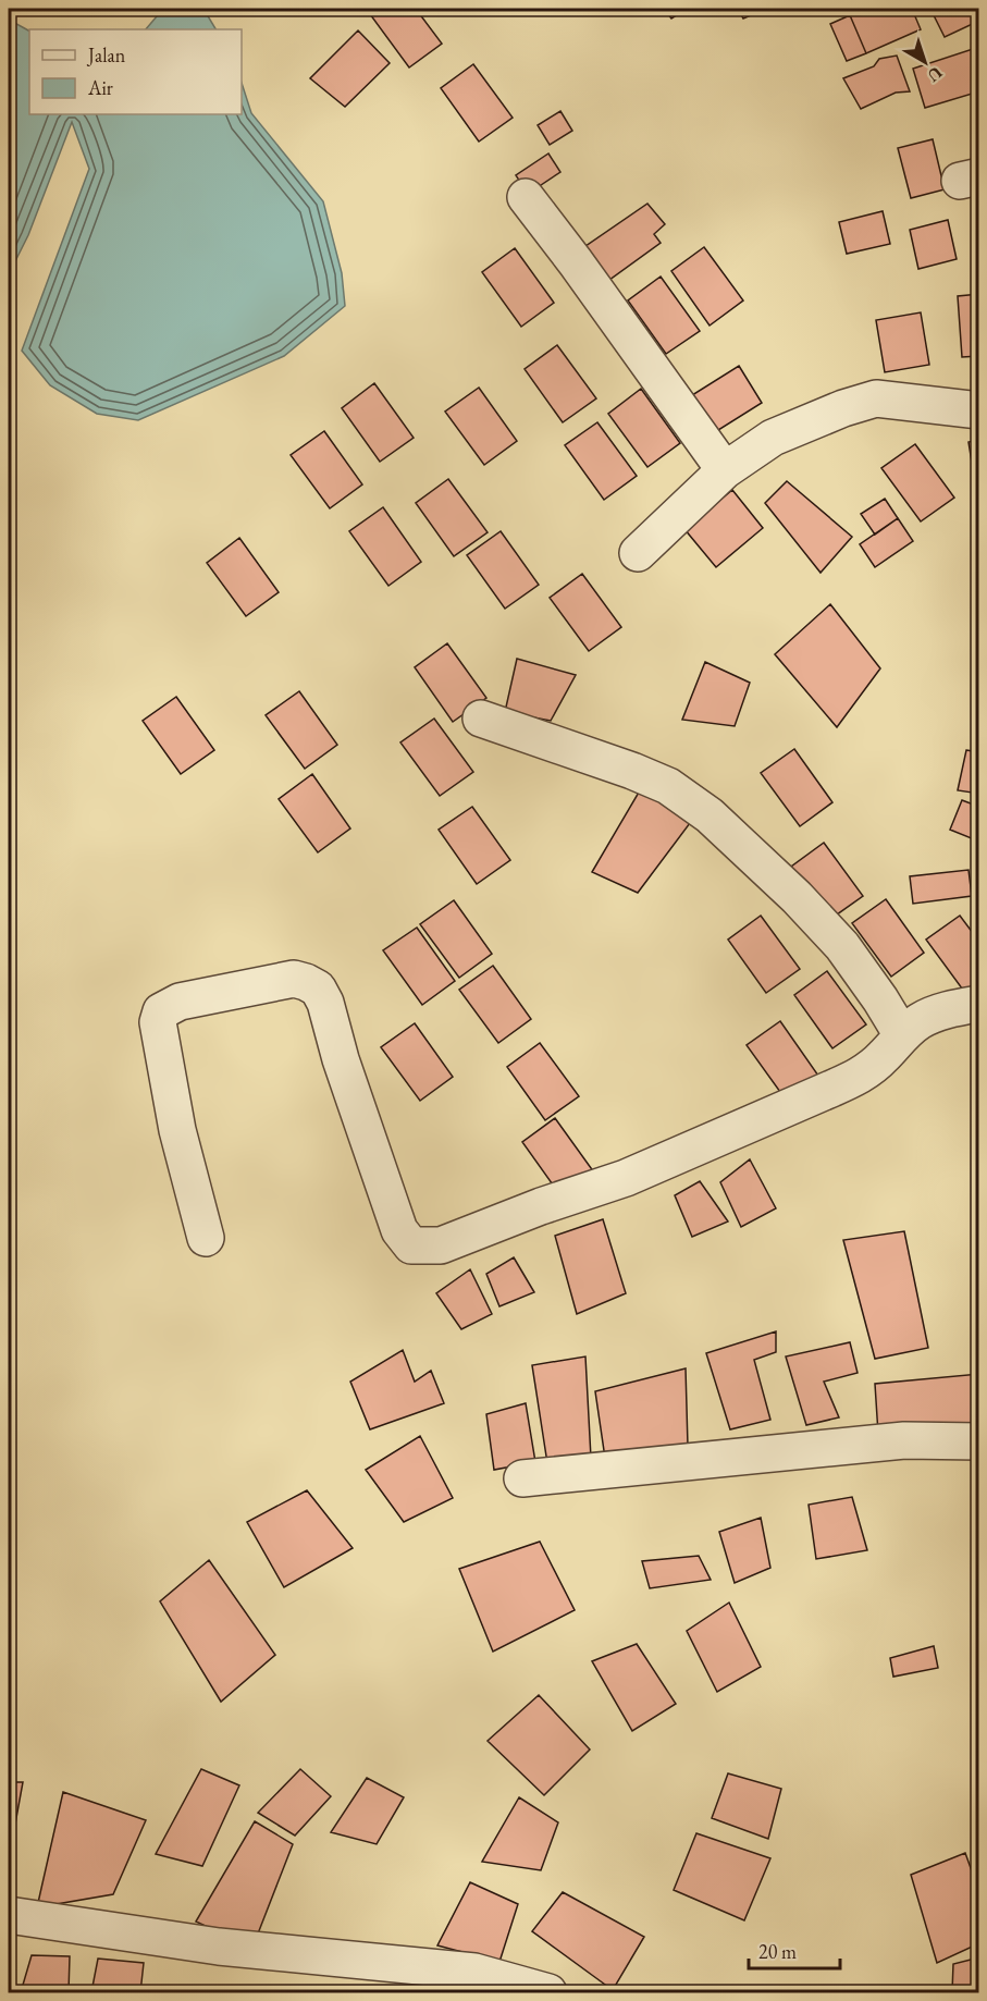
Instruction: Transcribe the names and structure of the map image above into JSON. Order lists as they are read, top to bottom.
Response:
{
  "legend": ["Jalan", "Air"],
  "scale_bar": "20 m",
  "north": "bottom right"
}
